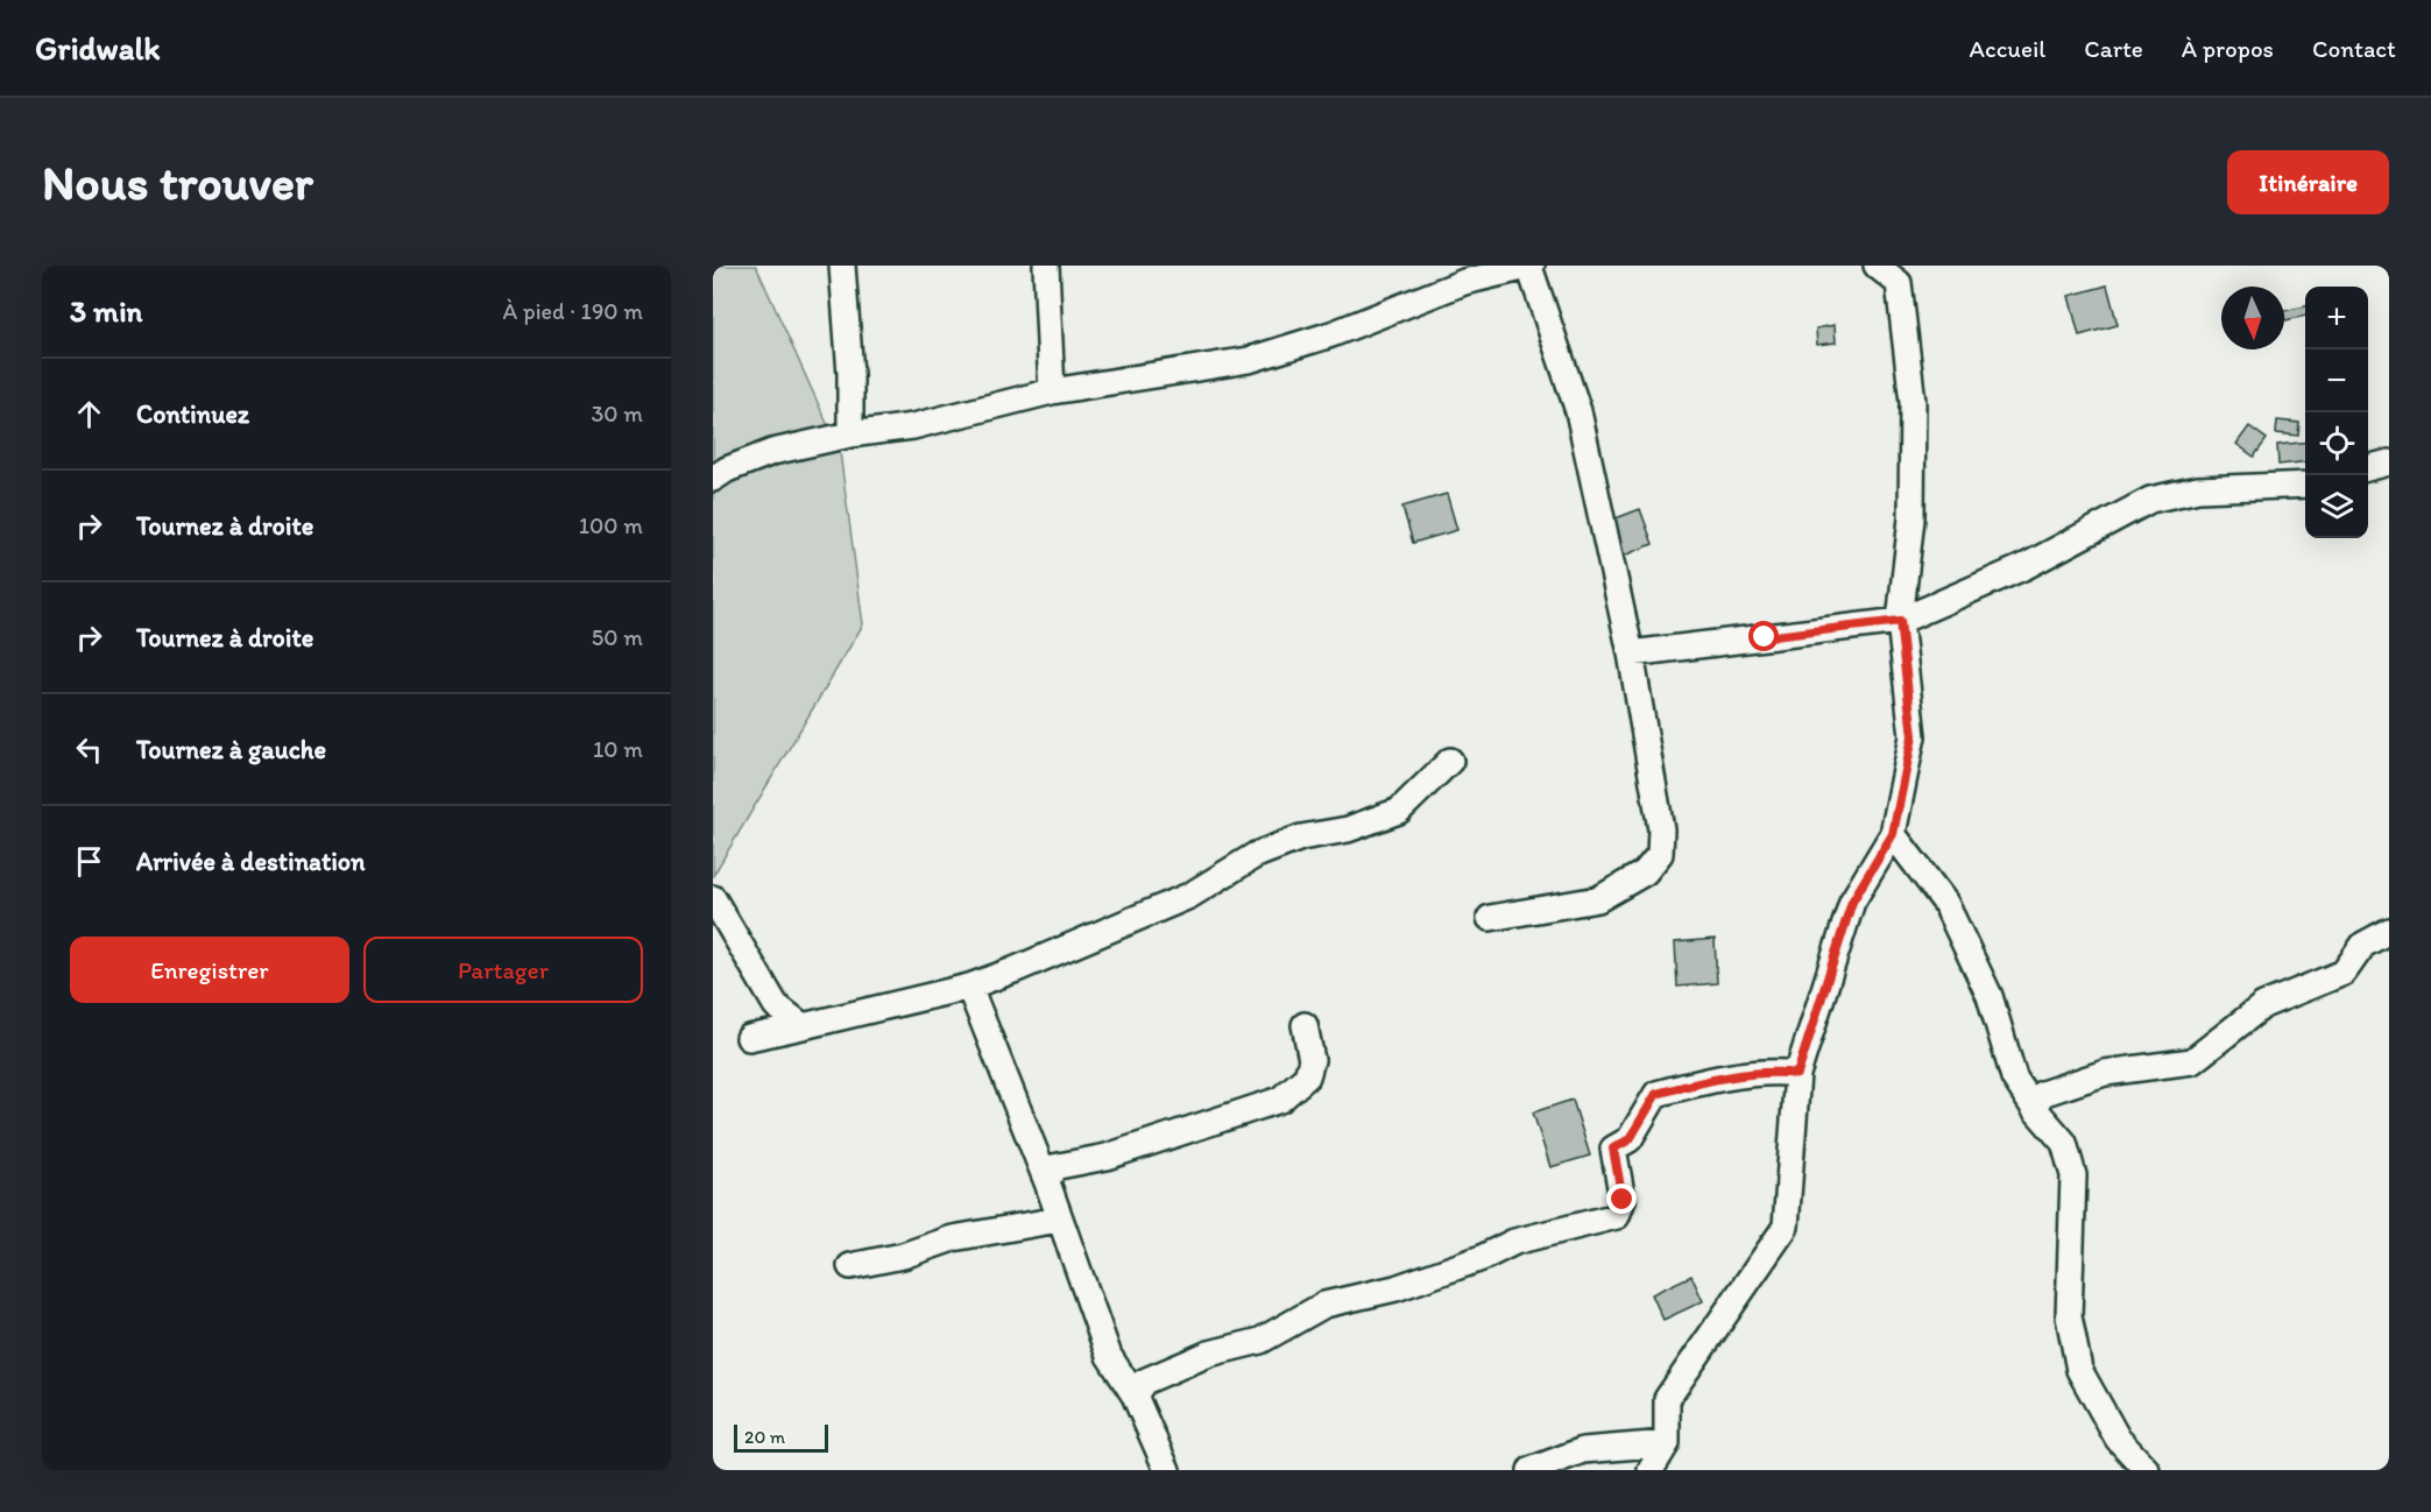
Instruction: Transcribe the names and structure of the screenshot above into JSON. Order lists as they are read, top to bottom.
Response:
{
  "scale_bar": "20 m",
  "north": "bottom",
  "page": {
    "header": "Gridwalk",
    "nav": [
      "Accueil",
      "Carte",
      "À propos",
      "Contact"
    ],
    "buttons": [
      "Itinéraire",
      ["Enregistrer", "Partager"]
    ],
    "title": "Nous trouver",
    "heading": ["3 min", "À pied · 190 m"],
    "map_buttons": ["+", "−"],
    "list": [
      ["Continuez", "30 m"],
      ["Tournez à droite", "100 m"],
      ["Tournez à droite", "50 m"],
      ["Tournez à gauche", "10 m"],
      "Arrivée à destination"
    ],
    "scale": "20 m"
  }
}
